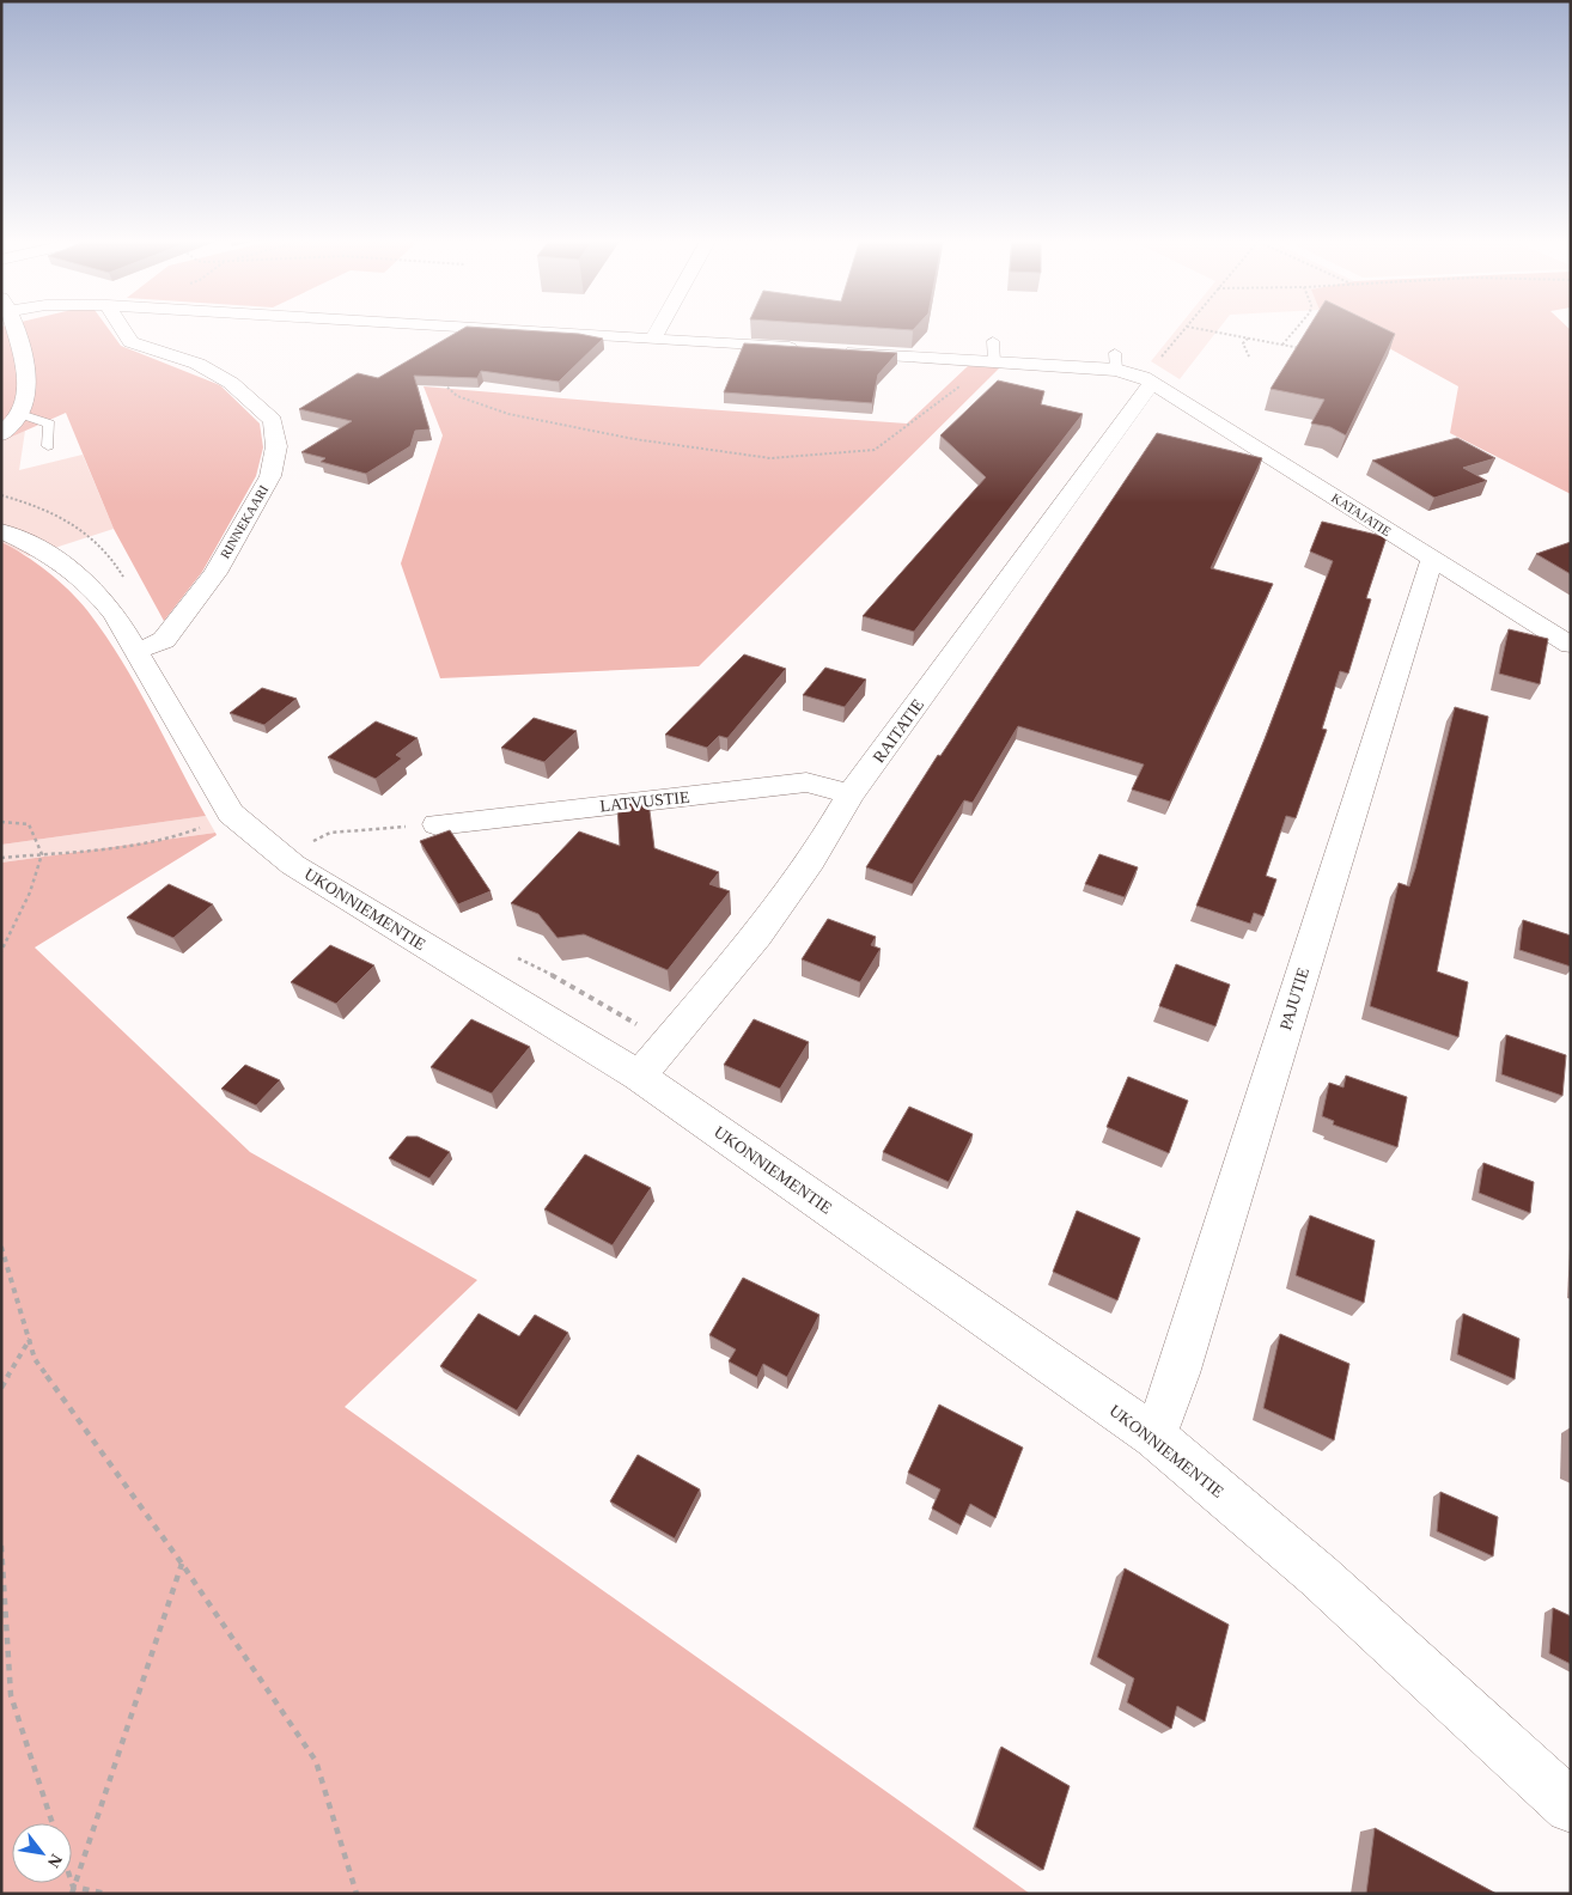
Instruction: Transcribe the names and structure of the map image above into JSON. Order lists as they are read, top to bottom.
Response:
{
  "streets": {
    "street": [
      "KATAJATIE",
      "RINNEKAARI",
      "RAITATIE",
      "LATVUSTIE",
      "UKONNIEMENTIE",
      "PAJUTIE"
    ]
  },
  "crossings": [
    ["KATAJATIE", "RAITATIE"],
    ["KATAJATIE", "PAJUTIE"],
    ["RINNEKAARI", "UKONNIEMENTIE"],
    ["RAITATIE", "LATVUSTIE"],
    ["RAITATIE", "UKONNIEMENTIE"],
    ["UKONNIEMENTIE", "PAJUTIE"]
  ],
  "north": "bottom right"
}
